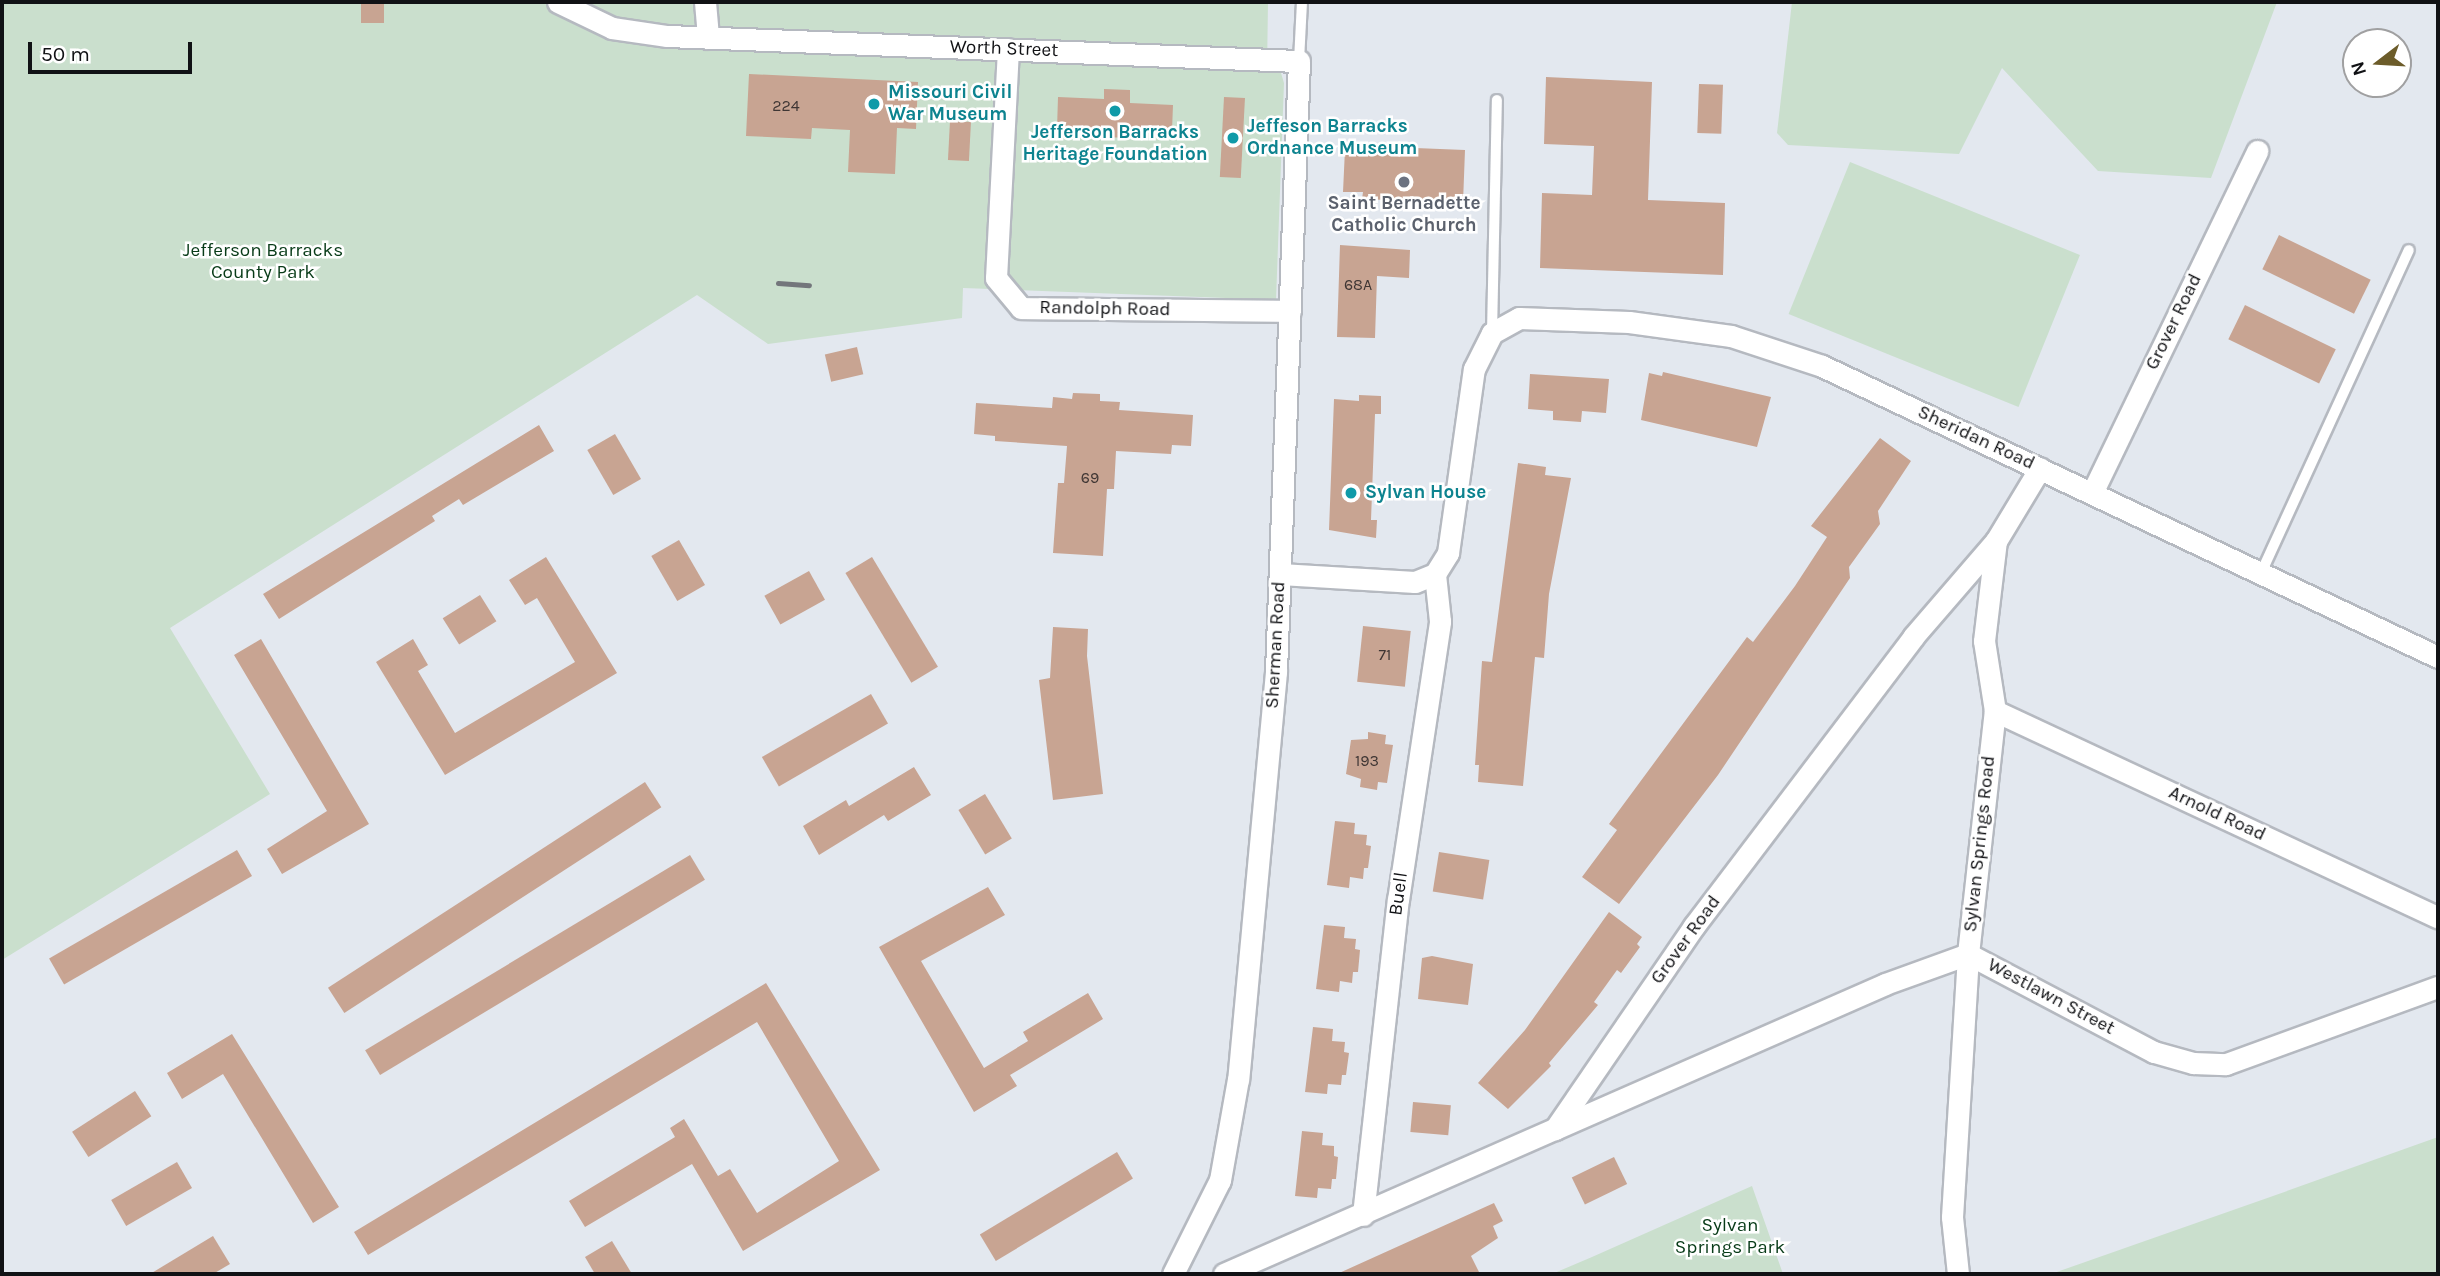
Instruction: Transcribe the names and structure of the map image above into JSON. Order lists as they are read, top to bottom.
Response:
{
  "streets": {
    "street": [
      "Worth Street",
      "Randolph Road",
      "Grover Road",
      "Sheridan Road",
      "Sherman Road",
      "Arnold Road",
      "Sylvan Springs Road",
      "Buell",
      "Westlawn Street"
    ]
  },
  "crossings": [
    ["Worth Street", "Randolph Road"],
    ["Worth Street", "Sherman Road"],
    ["Randolph Road", "Sherman Road"],
    ["Grover Road", "Sheridan Road"],
    ["Grover Road", "Sylvan Springs Road"],
    ["Grover Road", "Westlawn Street"],
    ["Arnold Road", "Sylvan Springs Road"],
    ["Sylvan Springs Road", "Westlawn Street"]
  ],
  "parks": ["Jefferson Barracks County Park", "Sylvan Springs Park"],
  "places": [
    "Missouri Civil War Museum",
    "Jefferson Barracks Heritage Foundation",
    "Jeffeson Barracks Ordnance Museum",
    "Saint Bernadette Catholic Church",
    "Sylvan House"
  ],
  "house_numbers": [
    "224",
    "68A",
    "69",
    "71",
    "193"
  ],
  "scale_bar": "50 m",
  "north": "left"
}
